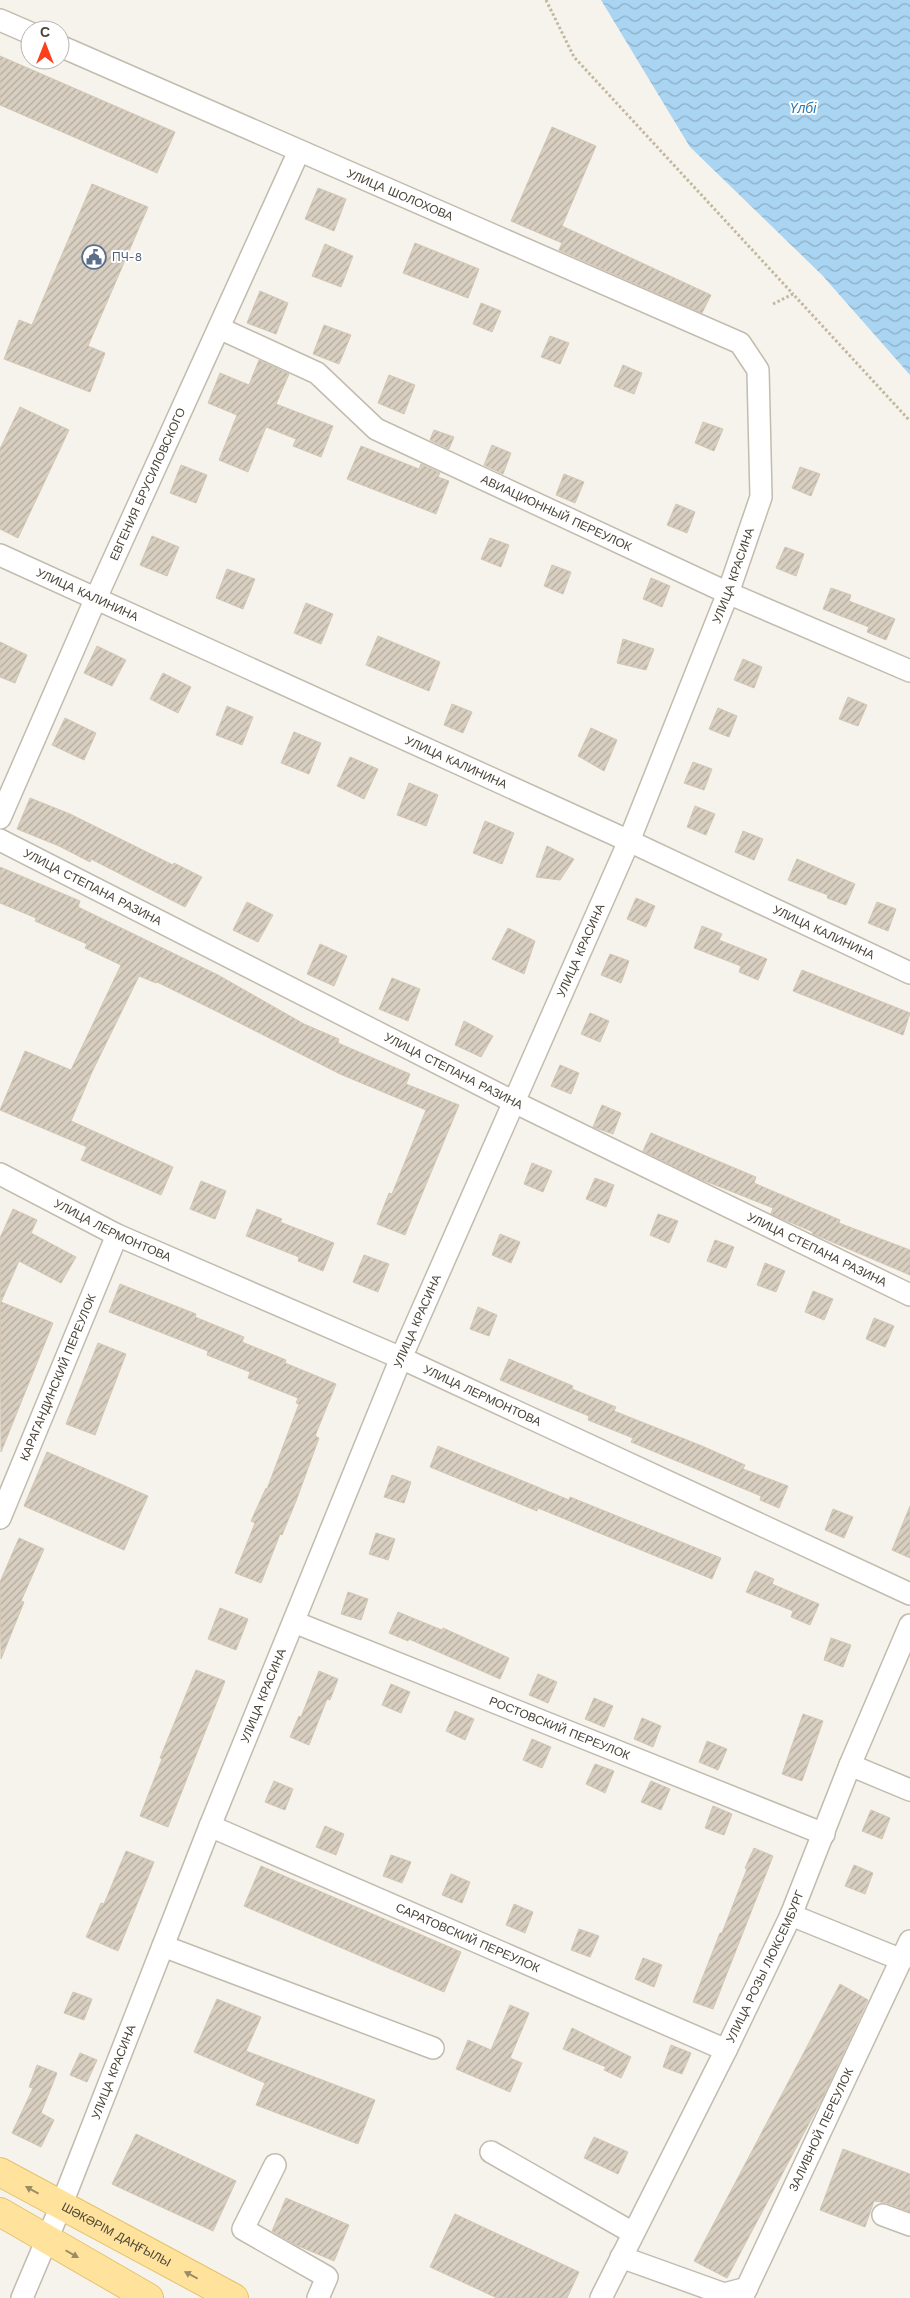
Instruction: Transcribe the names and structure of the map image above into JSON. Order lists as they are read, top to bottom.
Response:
{
  "streets": {
    "main road": ["ШӘКӘРІМ ДАҢҒЫЛЫ"],
    "street": [
      "УЛИЦА ШОЛОХОВА",
      "ЕВГЕНИЯ БРУСИЛОВСКОГО",
      "АВИАЦИОННЫЙ ПЕРЕУЛОК",
      "УЛИЦА КРАСИНА",
      "УЛИЦА КАЛИНИНА",
      "УЛИЦА СТЕПАНА РАЗИНА",
      "УЛИЦА ЛЕРМОНТОВА",
      "КАРАГАНДИНСКИЙ ПЕРЕУЛОК",
      "РОСТОВСКИЙ ПЕРЕУЛОК",
      "САРАТОВСКИЙ ПЕРЕУЛОК",
      "УЛИЦА РОЗЫ ЛЮКСЕМБУРГ",
      "ЗАЛИВНОЙ ПЕРЕУЛОК"
    ]
  },
  "crossings": [
    ["УЛИЦА ШОЛОХОВА", "ЕВГЕНИЯ БРУСИЛОВСКОГО"],
    ["УЛИЦА ШОЛОХОВА", "УЛИЦА КРАСИНА"],
    ["ЕВГЕНИЯ БРУСИЛОВСКОГО", "АВИАЦИОННЫЙ ПЕРЕУЛОК"],
    ["ЕВГЕНИЯ БРУСИЛОВСКОГО", "УЛИЦА КАЛИНИНА"],
    ["АВИАЦИОННЫЙ ПЕРЕУЛОК", "УЛИЦА КРАСИНА"],
    ["УЛИЦА КРАСИНА", "УЛИЦА КАЛИНИНА"],
    ["УЛИЦА КРАСИНА", "УЛИЦА СТЕПАНА РАЗИНА"],
    ["УЛИЦА КРАСИНА", "УЛИЦА ЛЕРМОНТОВА"],
    ["УЛИЦА КРАСИНА", "РОСТОВСКИЙ ПЕРЕУЛОК"],
    ["УЛИЦА КРАСИНА", "САРАТОВСКИЙ ПЕРЕУЛОК"],
    ["УЛИЦА КРАСИНА", "ШӘКӘРІМ ДАҢҒЫЛЫ"],
    ["УЛИЦА ЛЕРМОНТОВА", "КАРАГАНДИНСКИЙ ПЕРЕУЛОК"],
    ["РОСТОВСКИЙ ПЕРЕУЛОК", "УЛИЦА РОЗЫ ЛЮКСЕМБУРГ"],
    ["САРАТОВСКИЙ ПЕРЕУЛОК", "УЛИЦА РОЗЫ ЛЮКСЕМБУРГ"]
  ],
  "water": ["Үлбі"],
  "places": {
    "public building": ["ПЧ-8"]
  },
  "north": "top"
}
